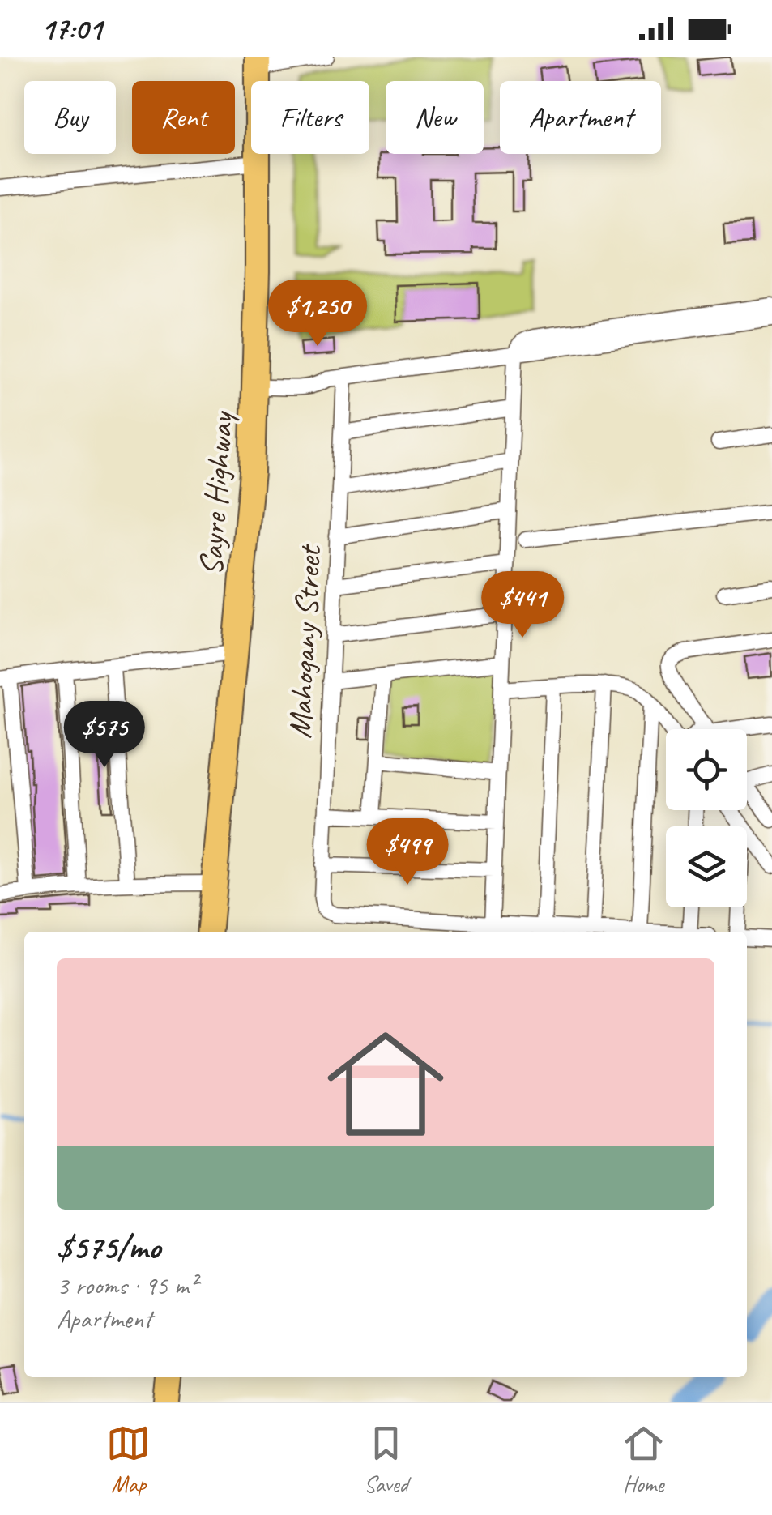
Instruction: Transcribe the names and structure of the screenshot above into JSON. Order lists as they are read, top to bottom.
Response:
{
  "streets": {
    "highway": ["Sayre Highway"],
    "street": ["Mahogany Street"]
  },
  "page": {
    "status": "17:01",
    "chip": [
      "Buy",
      "Rent",
      "Filters",
      "New",
      "Apartment"
    ],
    "price": [
      "$1,250",
      "$441",
      "$575",
      "$499"
    ],
    "list": [
      {
        "name": "$575/mo",
        "note": "3 rooms · 95 m² · Apartment"
      }
    ],
    "tabs": ["Map", "Saved", "Home"]
  }
}
